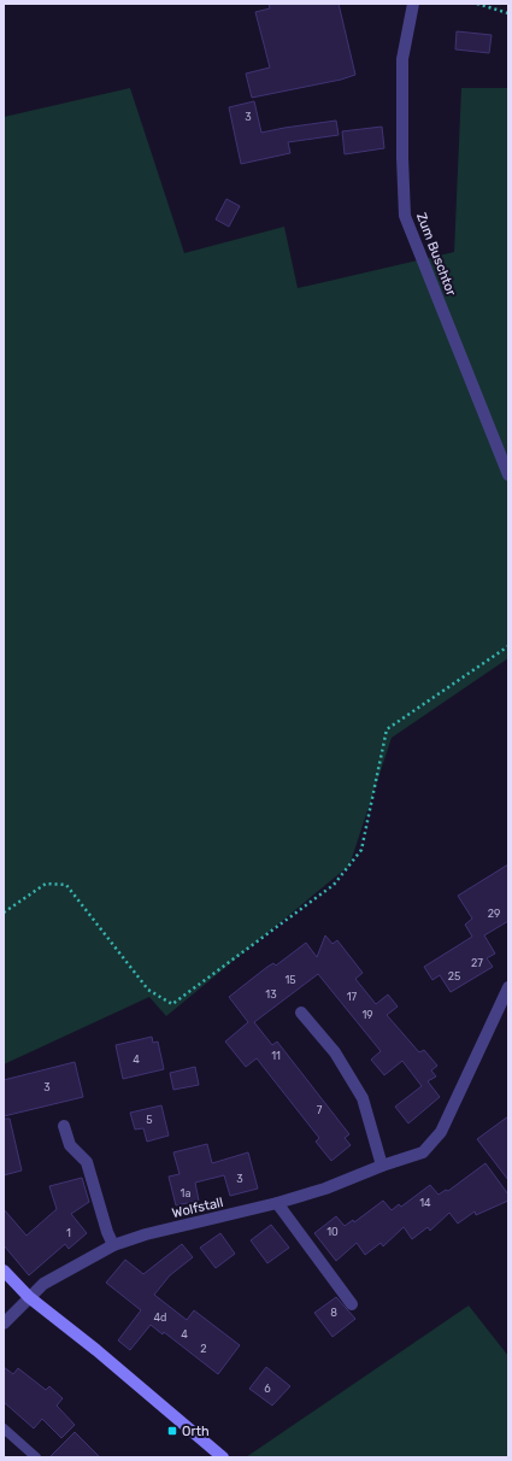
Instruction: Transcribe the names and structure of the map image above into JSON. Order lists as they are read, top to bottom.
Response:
{
  "streets": {
    "street": ["Zum Buschtor", "Wolfstall"]
  },
  "places": {
    "transit": ["Orth"]
  },
  "house_numbers": [
    "3",
    "29",
    "27",
    "25",
    "15",
    "13",
    "17",
    "19",
    "11",
    "4",
    "3",
    "7",
    "5",
    "3",
    "1a",
    "14",
    "10",
    "1",
    "8",
    "4d",
    "4",
    "2",
    "6"
  ]
}
